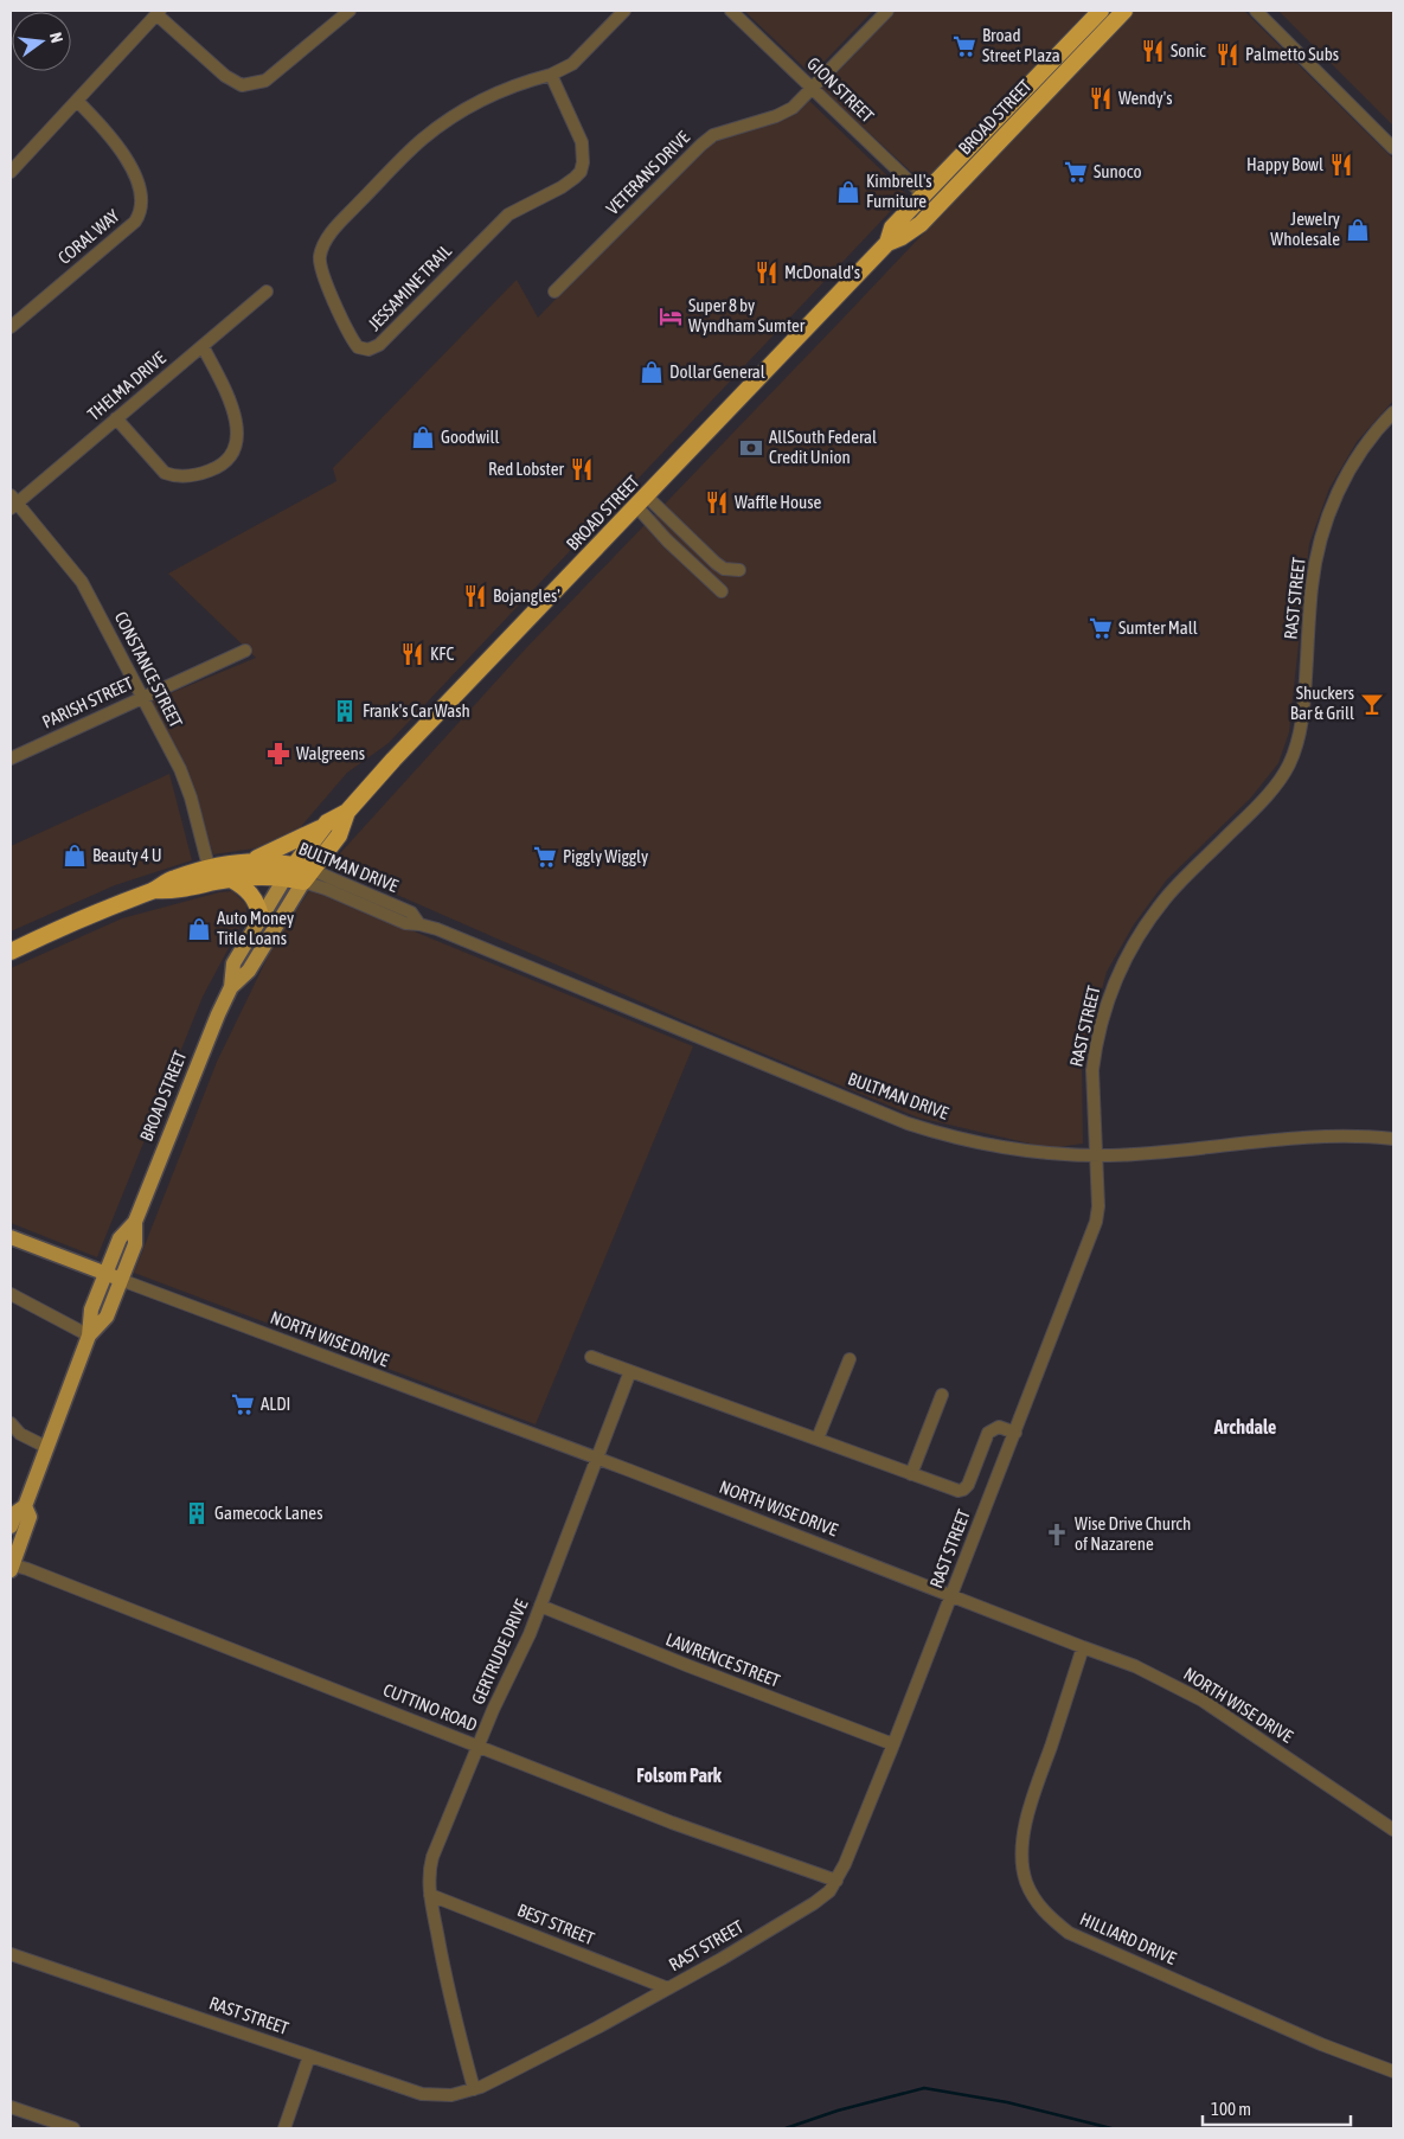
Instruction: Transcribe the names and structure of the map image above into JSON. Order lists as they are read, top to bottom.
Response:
{
  "streets": {
    "highway": ["BROAD STREET", "BULTMAN DRIVE"],
    "street": [
      "GION STREET",
      "VETERANS DRIVE",
      "CORAL WAY",
      "JESSAMINE TRAIL",
      "THELMA DRIVE",
      "RAST STREET",
      "CONSTANCE STREET",
      "PARISH STREET",
      "NORTH WISE DRIVE",
      "GERTRUDE DRIVE",
      "LAWRENCE STREET",
      "CUTTINO ROAD",
      "BEST STREET",
      "HILLIARD DRIVE"
    ]
  },
  "crossings": [
    ["GION STREET", "BROAD STREET"],
    ["GION STREET", "VETERANS DRIVE"],
    ["BROAD STREET", "BULTMAN DRIVE"],
    ["BROAD STREET", "NORTH WISE DRIVE"],
    ["BROAD STREET", "CUTTINO ROAD"],
    ["THELMA DRIVE", "CONSTANCE STREET"],
    ["RAST STREET", "BULTMAN DRIVE"],
    ["RAST STREET", "NORTH WISE DRIVE"],
    ["RAST STREET", "GERTRUDE DRIVE"],
    ["RAST STREET", "LAWRENCE STREET"],
    ["RAST STREET", "CUTTINO ROAD"],
    ["RAST STREET", "BEST STREET"],
    ["CONSTANCE STREET", "PARISH STREET"],
    ["CONSTANCE STREET", "BULTMAN DRIVE"],
    ["NORTH WISE DRIVE", "GERTRUDE DRIVE"],
    ["NORTH WISE DRIVE", "HILLIARD DRIVE"],
    ["GERTRUDE DRIVE", "LAWRENCE STREET"],
    ["GERTRUDE DRIVE", "CUTTINO ROAD"],
    ["GERTRUDE DRIVE", "BEST STREET"]
  ],
  "districts": ["Archdale", "Folsom Park"],
  "places": {
    "supermarket": [
      "Broad Street Plaza",
      "Sunoco",
      "Sumter Mall",
      "Piggly Wiggly",
      "ALDI"
    ],
    "restaurant": [
      "Sonic",
      "Palmetto Subs",
      "Wendy's",
      "Happy Bowl",
      "McDonald's",
      "Red Lobster",
      "Waffle House",
      "Bojangles'",
      "KFC"
    ],
    "shop": [
      "Kimbrell's Furniture",
      "Jewelry Wholesale",
      "Dollar General",
      "Goodwill",
      "Beauty 4 U",
      "Auto Money Title Loans"
    ],
    "hotel": ["Super 8 by Wyndham Sumter"],
    "bank": ["AllSouth Federal Credit Union"],
    "bar": ["Shuckers Bar & Grill"],
    "building": ["Frank's Car Wash", "Gamecock Lanes"],
    "pharmacy": ["Walgreens"],
    "church": ["Wise Drive Church of Nazarene"]
  },
  "scale_bar": "100 m",
  "north": "right"
}
